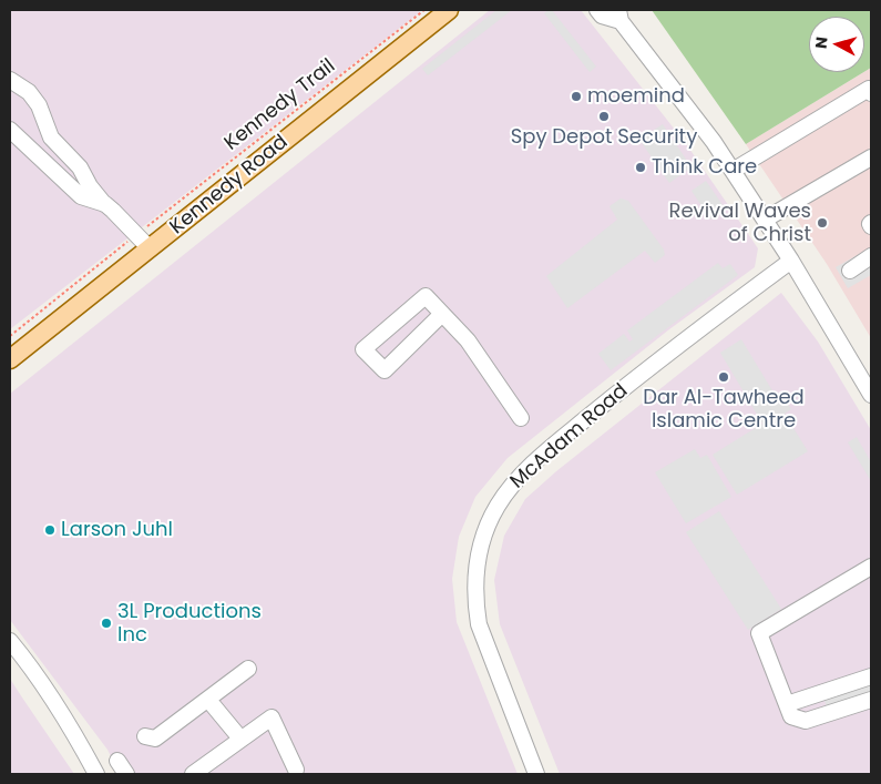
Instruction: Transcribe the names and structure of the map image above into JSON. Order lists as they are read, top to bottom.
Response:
{
  "streets": {
    "main road": ["Kennedy Road"],
    "street": ["McAdam Road"],
    "path": ["Kennedy Trail"]
  },
  "places": [
    "moemind",
    "Spy Depot Security",
    "Think Care",
    "Revival Waves of Christ",
    "Dar Al-Tawheed Islamic Centre",
    "Larson Juhl",
    "3L Productions Inc"
  ],
  "north": "left"
}
